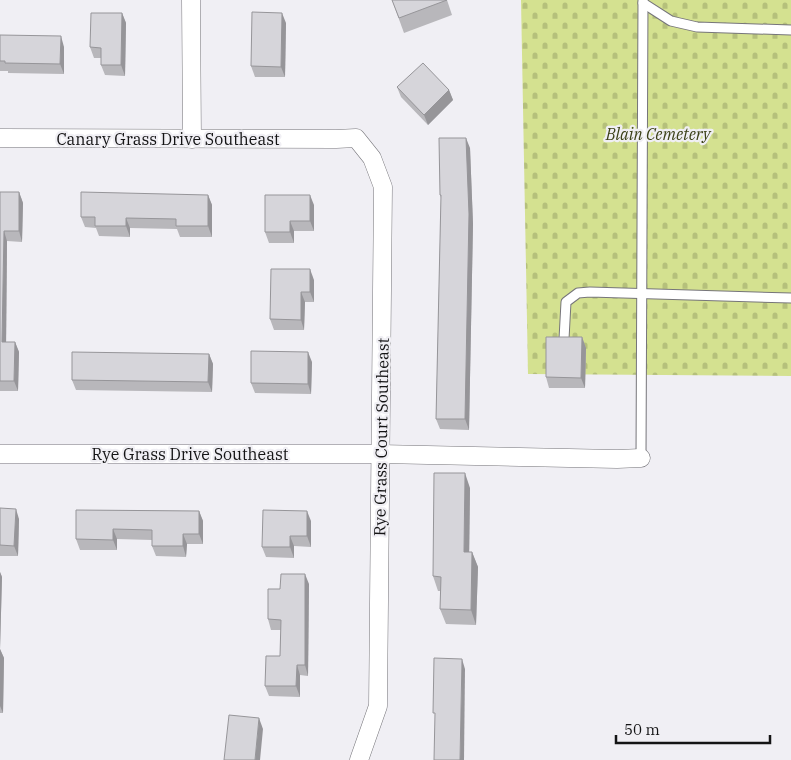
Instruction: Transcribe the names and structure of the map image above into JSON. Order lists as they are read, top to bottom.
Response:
{
  "streets": {
    "street": ["Canary Grass Drive Southeast", "Rye Grass Court Southeast", "Rye Grass Drive Southeast"]
  },
  "crossings": [
    ["Canary Grass Drive Southeast", "Rye Grass Court Southeast"],
    ["Rye Grass Court Southeast", "Rye Grass Drive Southeast"]
  ],
  "parks": ["Blain Cemetery"],
  "scale_bar": "50 m"
}
